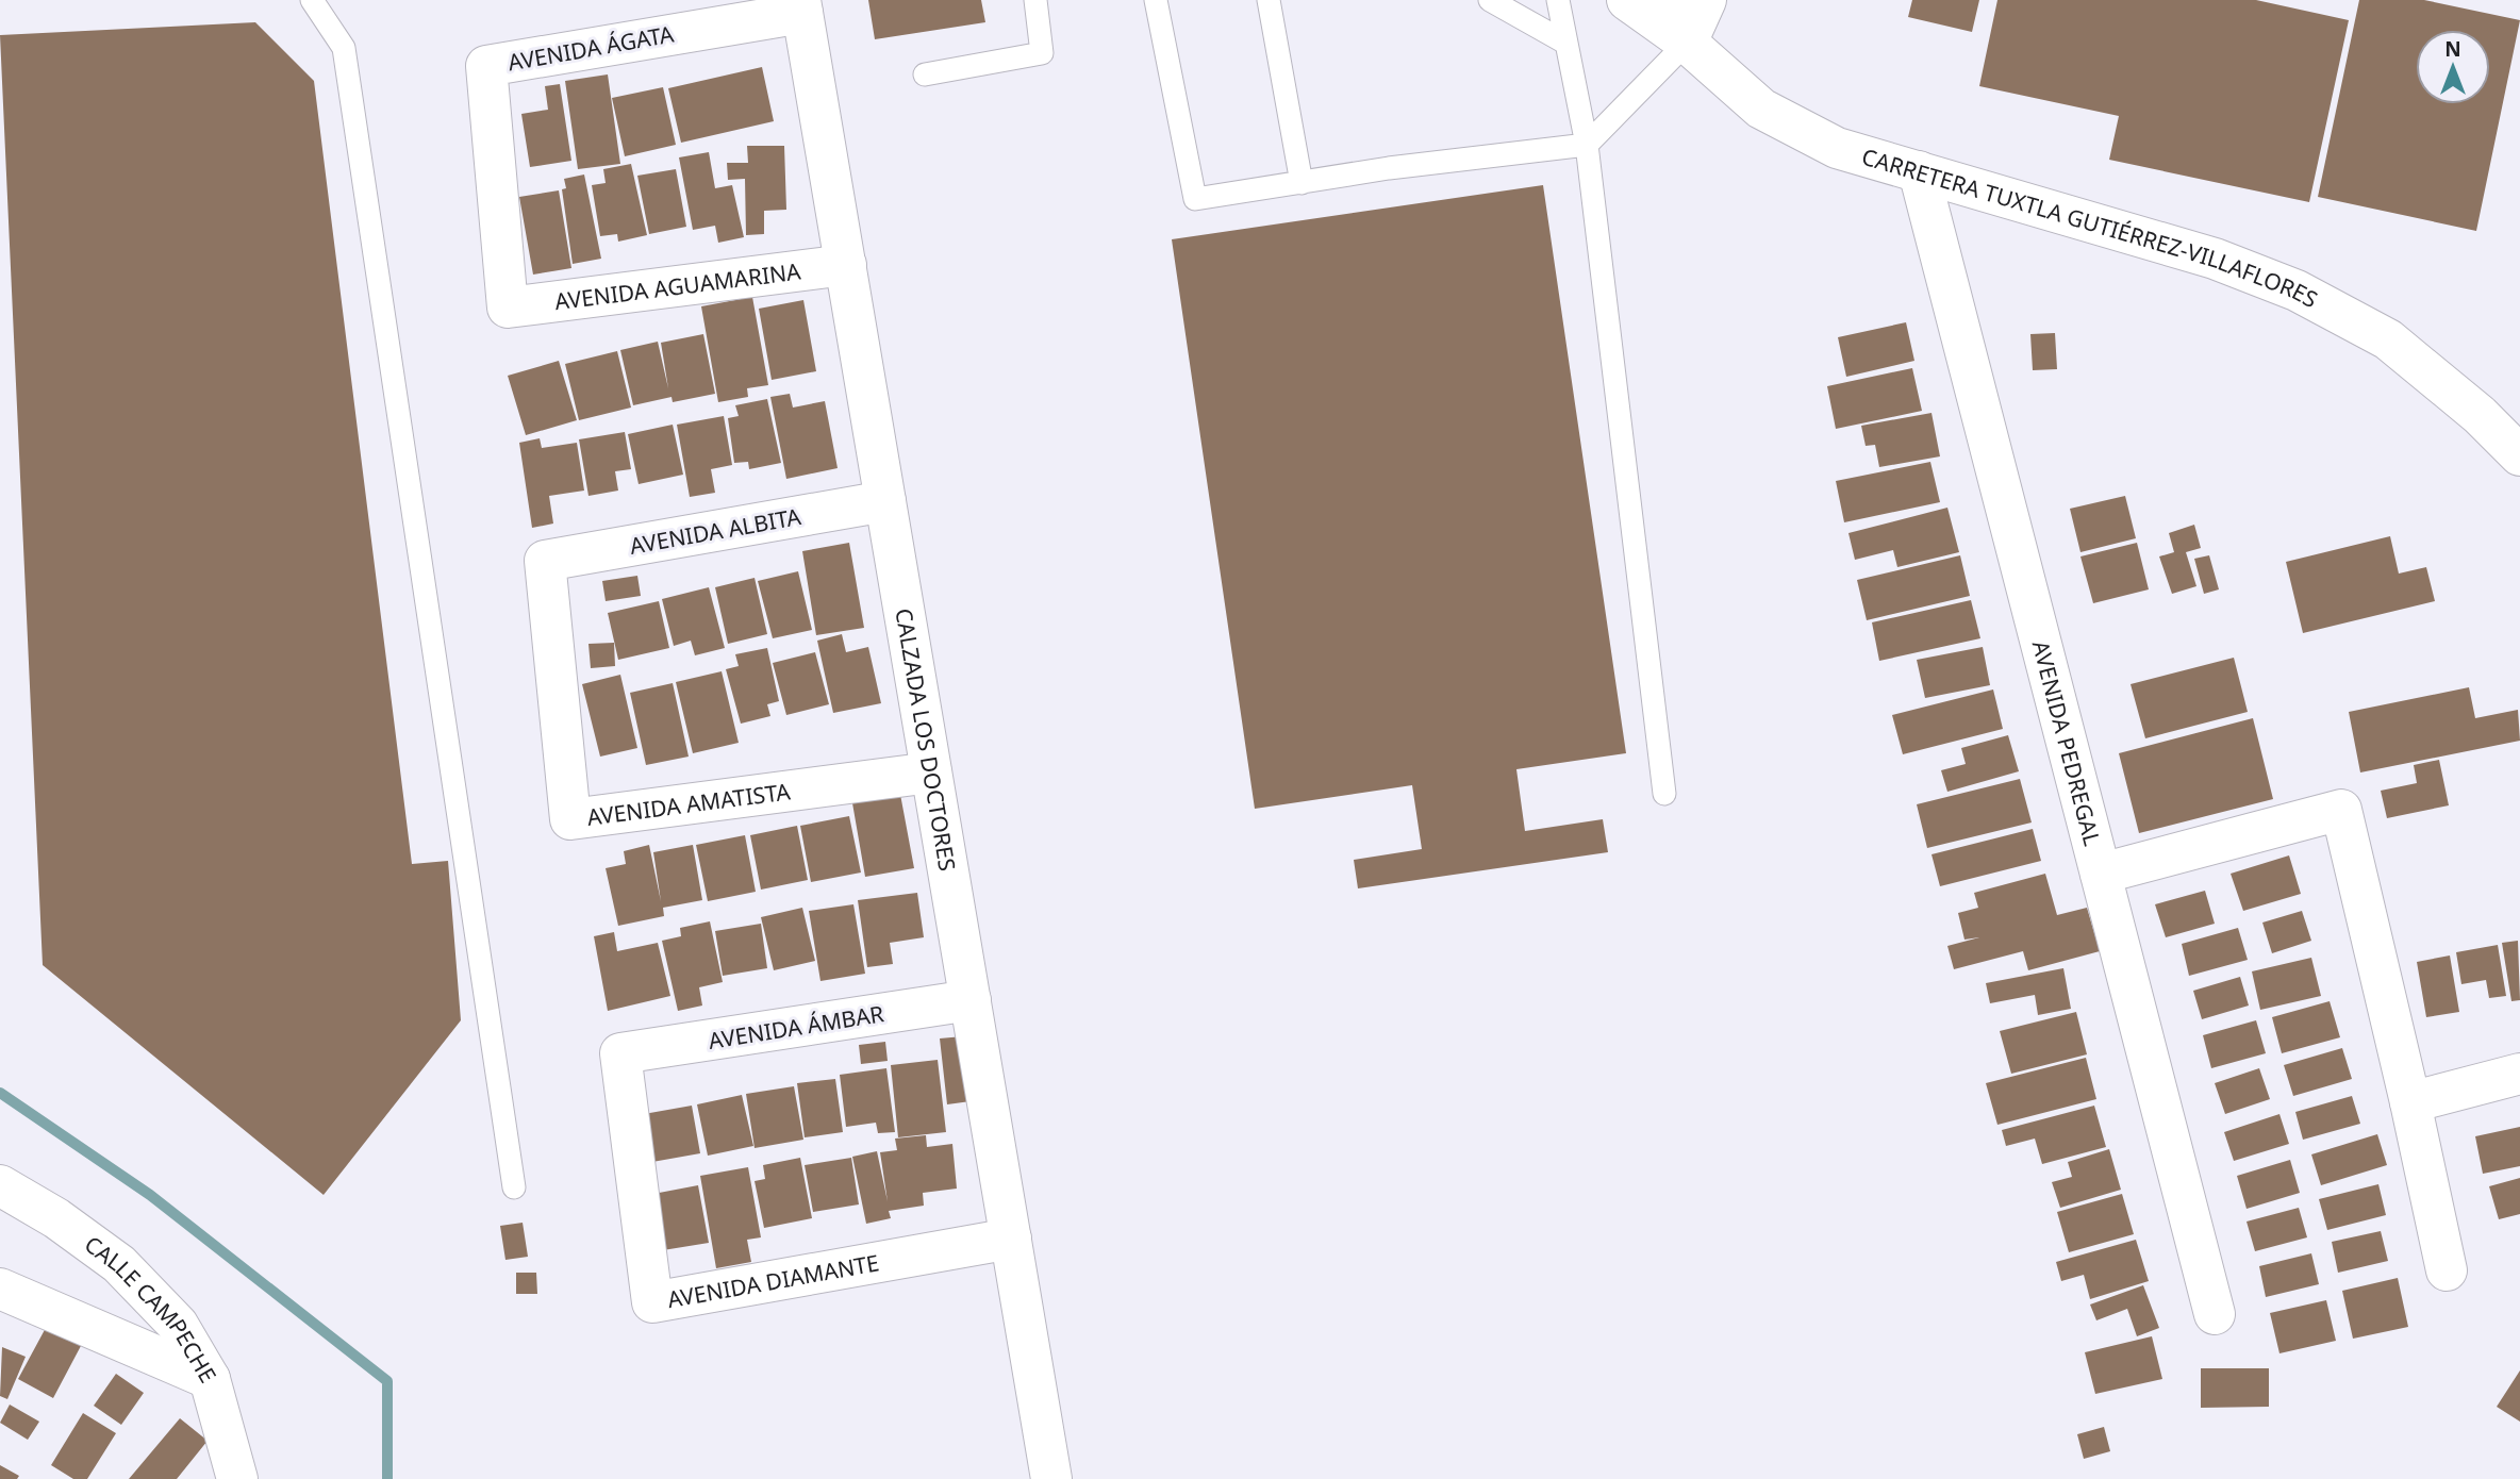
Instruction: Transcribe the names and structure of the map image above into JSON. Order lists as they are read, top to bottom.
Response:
{
  "streets": {
    "street": [
      "AVENIDA ÁGATA",
      "CARRETERA TUXTLA GUTIÉRREZ-VILLAFLORES",
      "AVENIDA AGUAMARINA",
      "AVENIDA ALBITA",
      "CALZADA LOS DOCTORES",
      "AVENIDA PEDREGAL",
      "AVENIDA AMATISTA",
      "AVENIDA ÁMBAR",
      "AVENIDA DIAMANTE",
      "CALLE CAMPECHE"
    ]
  },
  "crossings": [
    ["AVENIDA ÁGATA", "AVENIDA AGUAMARINA"],
    ["AVENIDA ÁGATA", "CALZADA LOS DOCTORES"],
    ["CARRETERA TUXTLA GUTIÉRREZ-VILLAFLORES", "AVENIDA PEDREGAL"],
    ["AVENIDA AGUAMARINA", "CALZADA LOS DOCTORES"],
    ["AVENIDA ALBITA", "CALZADA LOS DOCTORES"],
    ["AVENIDA ALBITA", "AVENIDA AMATISTA"],
    ["CALZADA LOS DOCTORES", "AVENIDA AMATISTA"],
    ["CALZADA LOS DOCTORES", "AVENIDA ÁMBAR"],
    ["CALZADA LOS DOCTORES", "AVENIDA DIAMANTE"],
    ["AVENIDA ÁMBAR", "AVENIDA DIAMANTE"]
  ],
  "north": "top"
}
